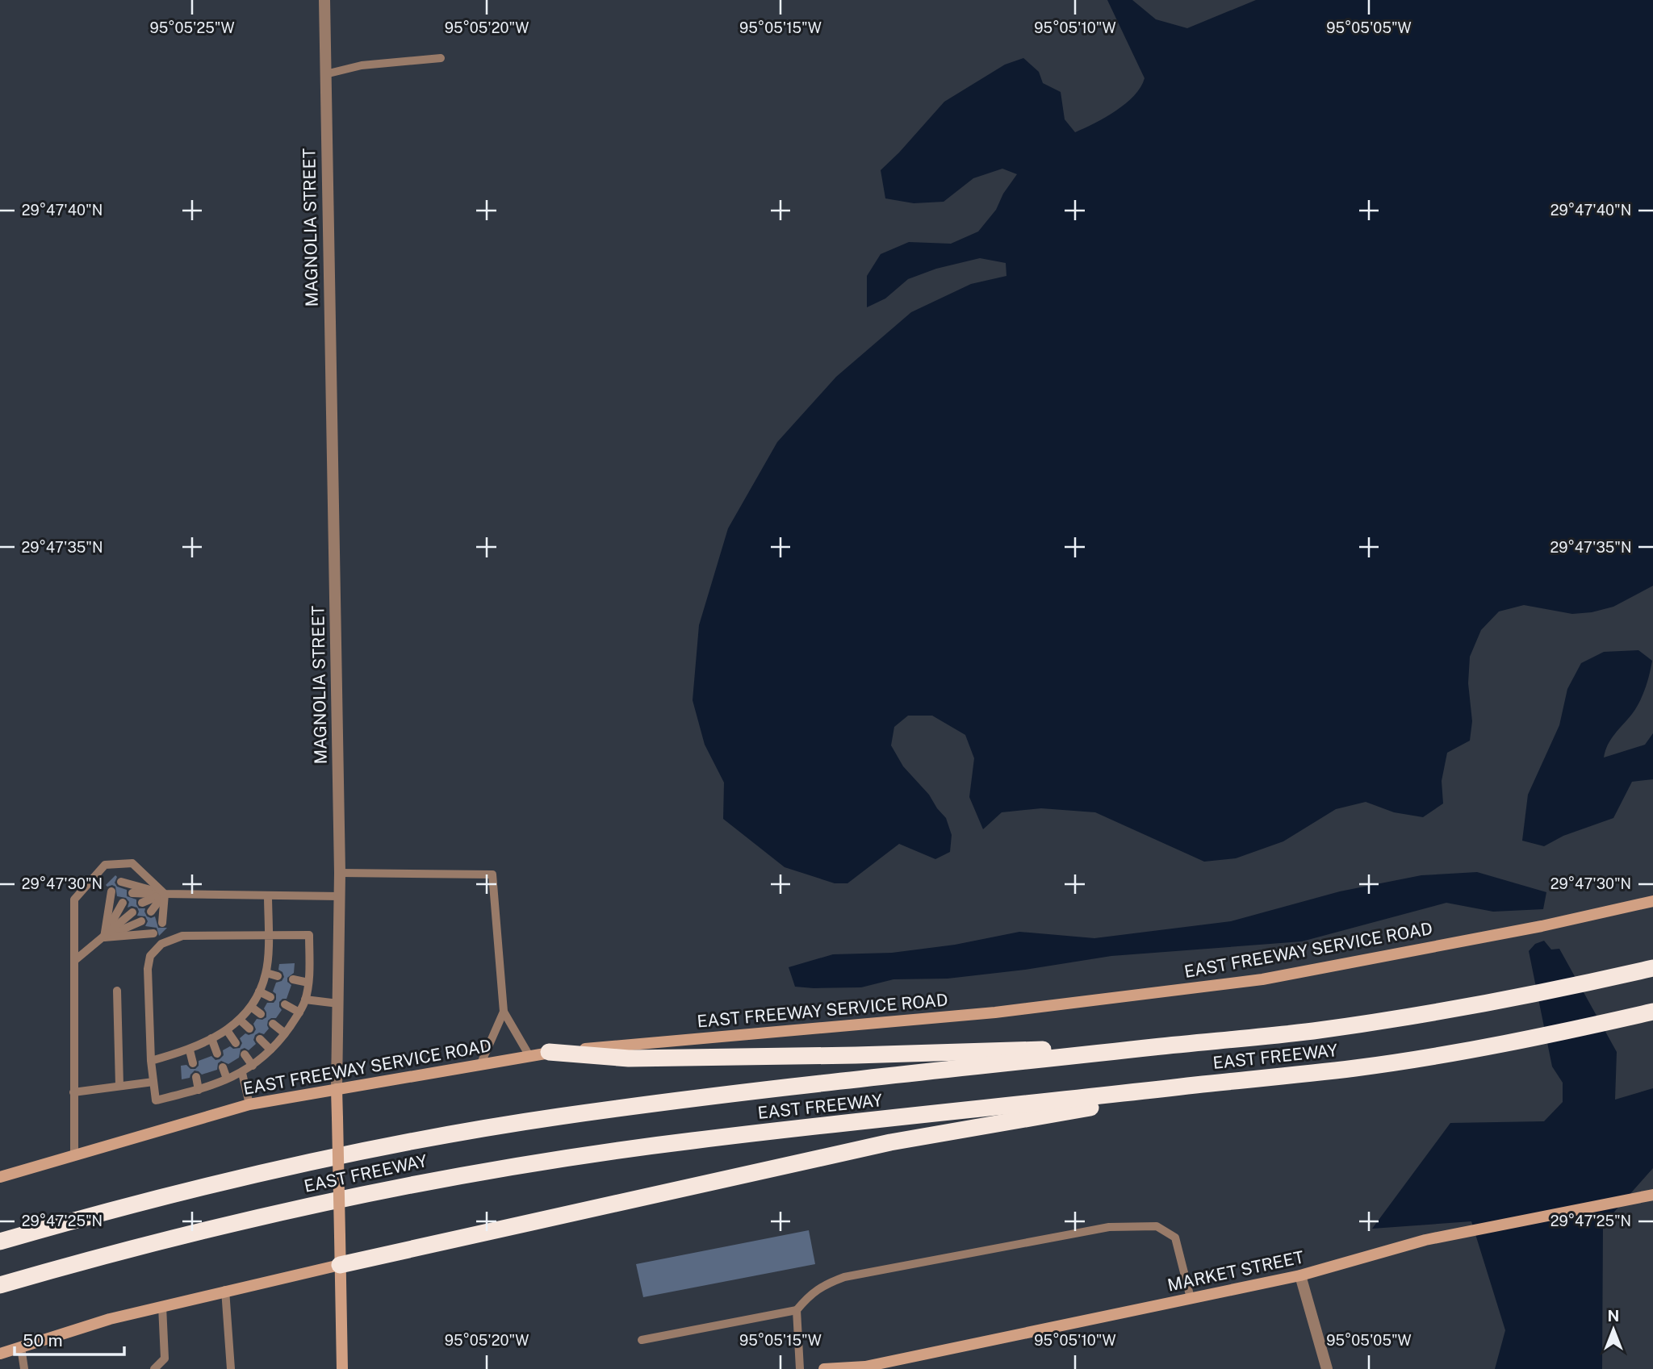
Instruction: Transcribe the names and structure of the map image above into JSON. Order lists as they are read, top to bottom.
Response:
{
  "streets": {
    "highway": ["EAST FREEWAY"],
    "main road": ["MAGNOLIA STREET", "EAST FREEWAY SERVICE ROAD", "MARKET STREET"]
  },
  "crossings": [
    ["MAGNOLIA STREET", "EAST FREEWAY SERVICE ROAD"]
  ],
  "scale_bar": "50 m",
  "north": "top",
  "coordinates": [
    "95°05'25\"W",
    "95°05'20\"W",
    "95°05'15\"W",
    "95°05'10\"W",
    "95°05'05\"W",
    "29°47'40\"N",
    "29°47'35\"N",
    "29°47'30\"N",
    "29°47'25\"N"
  ]
}
